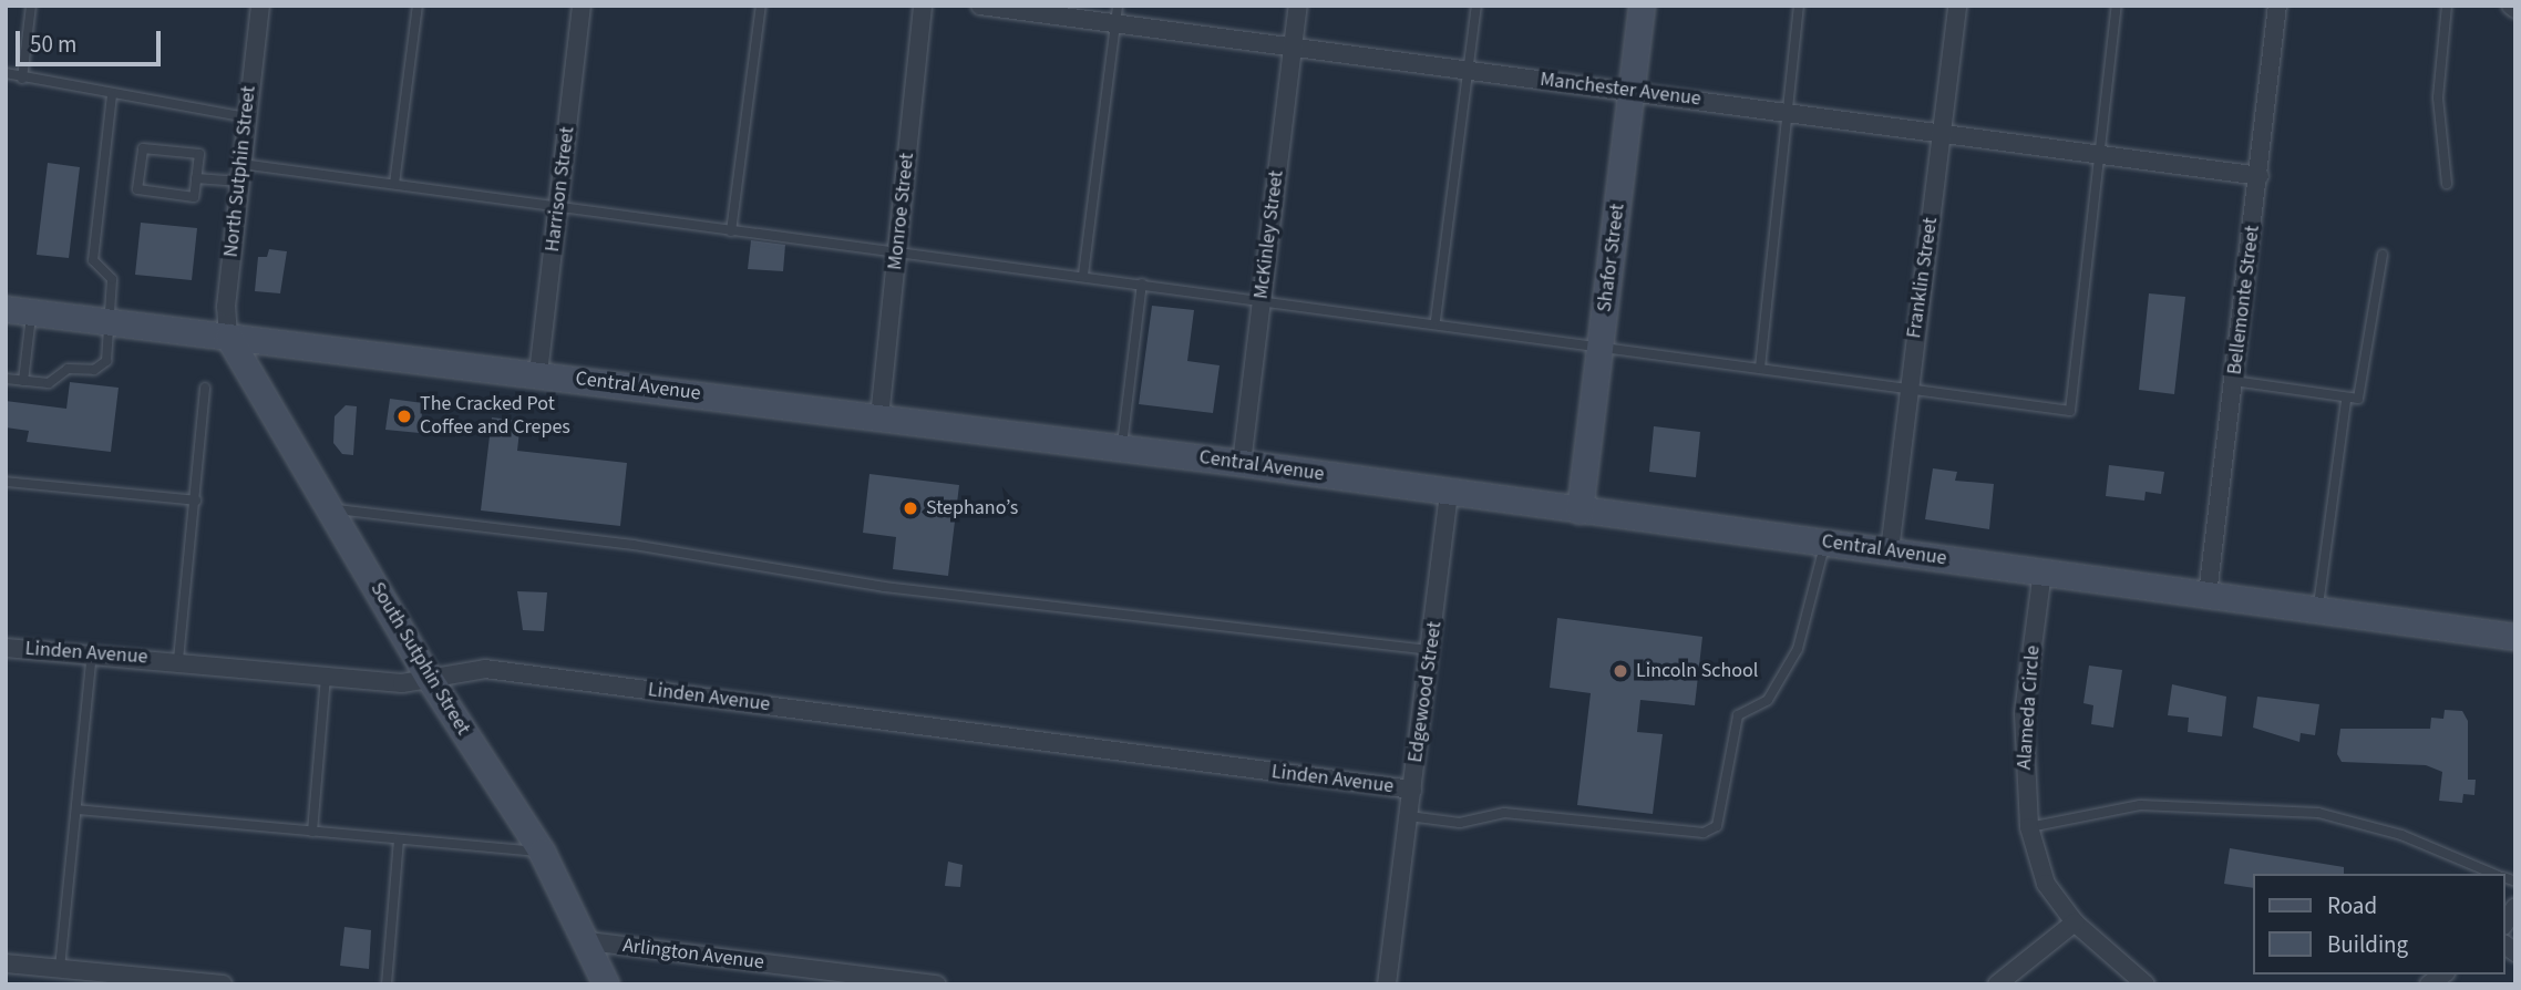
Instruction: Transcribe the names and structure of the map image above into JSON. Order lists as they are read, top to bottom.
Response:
{
  "streets": {
    "street": [
      "Manchester Avenue",
      "North Sutphin Street",
      "Harrison Street",
      "Monroe Street",
      "McKinley Street",
      "Shafor Street",
      "Franklin Street",
      "Bellemonte Street",
      "Central Avenue",
      "Linden Avenue",
      "South Sutphin Street",
      "Edgewood Street",
      "Alameda Circle",
      "Arlington Avenue"
    ]
  },
  "crossings": [
    ["Manchester Avenue", "McKinley Street"],
    ["Manchester Avenue", "Shafor Street"],
    ["Manchester Avenue", "Franklin Street"],
    ["Manchester Avenue", "Bellemonte Street"],
    ["North Sutphin Street", "Central Avenue"],
    ["North Sutphin Street", "South Sutphin Street"],
    ["Harrison Street", "Central Avenue"],
    ["Monroe Street", "Central Avenue"],
    ["McKinley Street", "Central Avenue"],
    ["Shafor Street", "Central Avenue"],
    ["Franklin Street", "Central Avenue"],
    ["Bellemonte Street", "Central Avenue"],
    ["Central Avenue", "South Sutphin Street"],
    ["Central Avenue", "Edgewood Street"],
    ["Central Avenue", "Alameda Circle"],
    ["Linden Avenue", "South Sutphin Street"],
    ["Linden Avenue", "Edgewood Street"],
    ["South Sutphin Street", "Arlington Avenue"]
  ],
  "places": ["The Cracked Pot Coffee and Crepes", "Stephano’s", "Lincoln School"],
  "legend": ["Road", "Building"],
  "scale_bar": "50 m"
}
